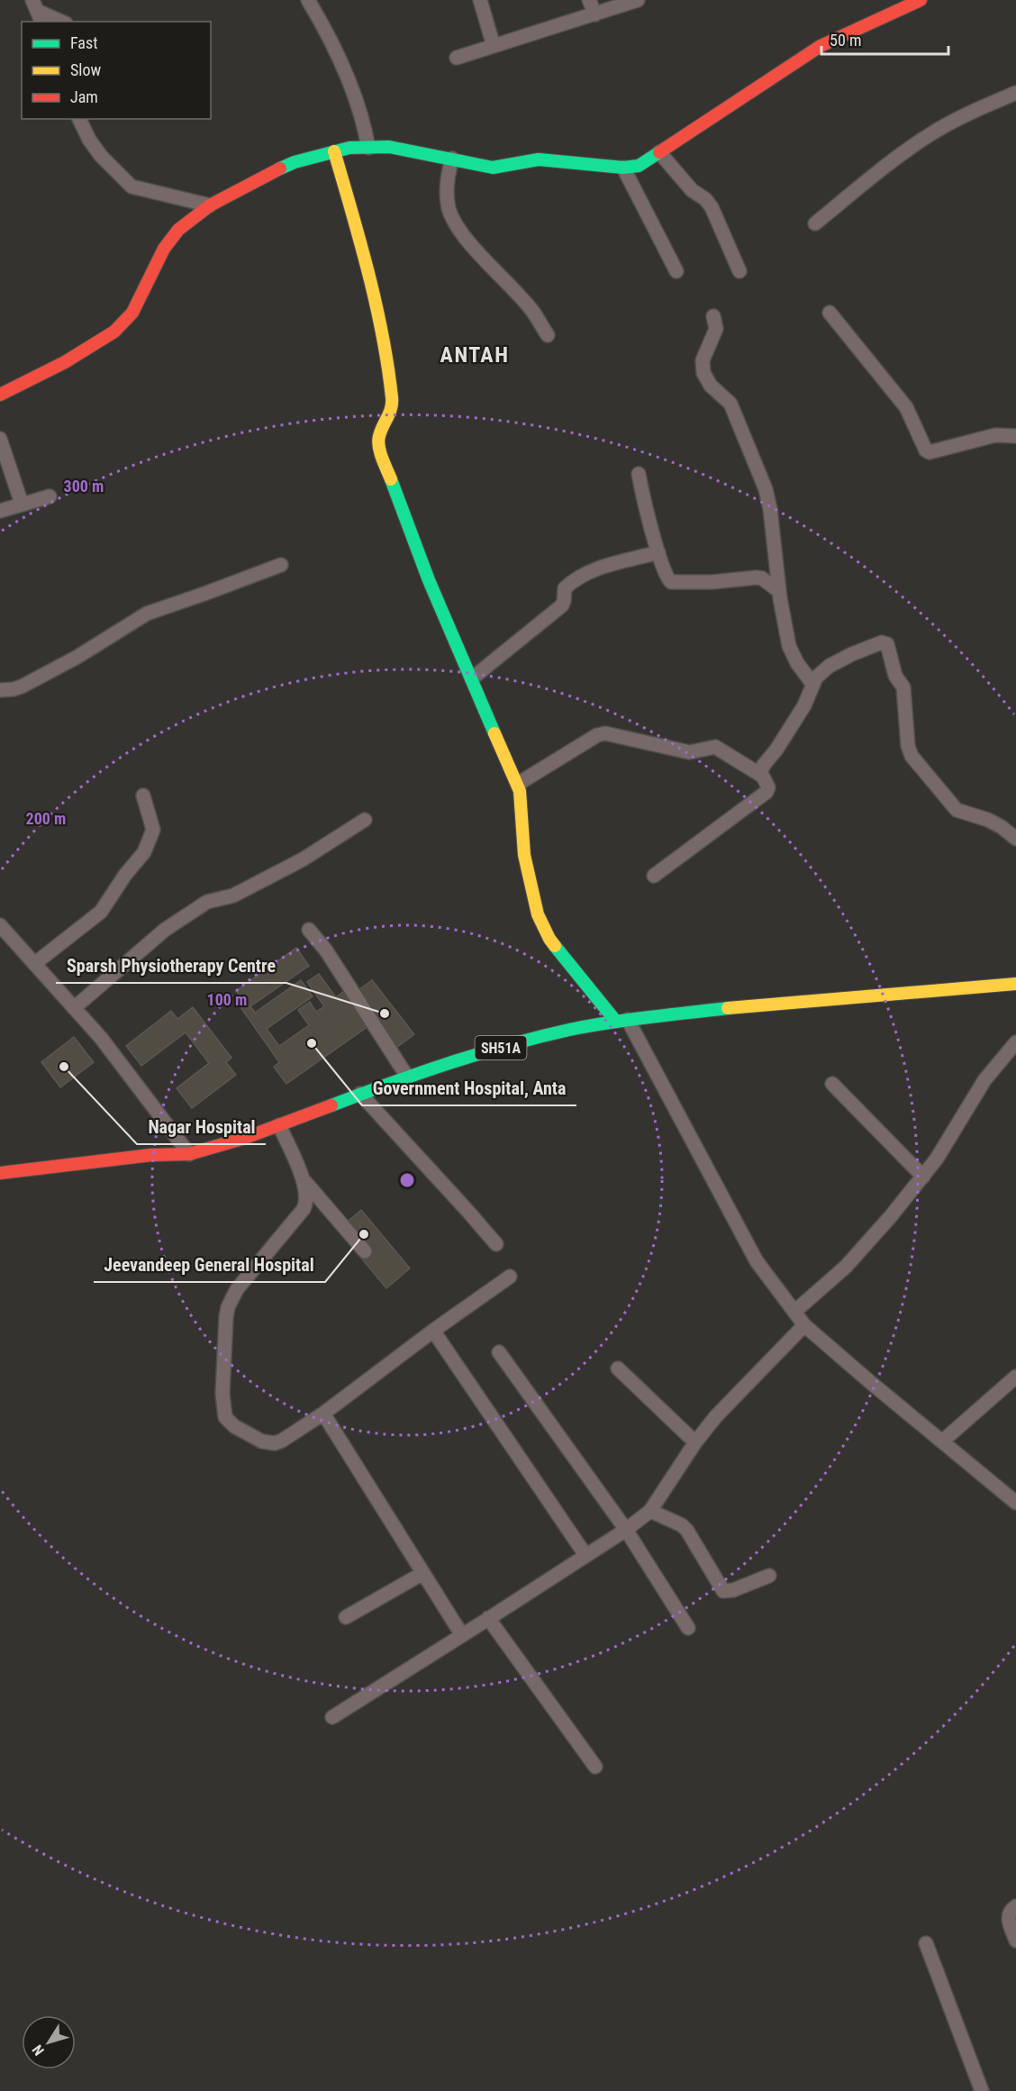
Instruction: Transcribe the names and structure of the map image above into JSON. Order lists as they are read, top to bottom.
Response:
{
  "streets": {
    "street": ["SH51A"]
  },
  "districts": ["ANTAH"],
  "places": [
    "Sparsh Physiotherapy Centre",
    "Government Hospital, Anta",
    "Nagar Hospital",
    "Jeevandeep General Hospital"
  ],
  "legend": ["Fast", "Slow", "Jam"],
  "scale_bar": "50 m",
  "north": "bottom left",
  "rings": ["300 m", "200 m", "100 m"]
}
